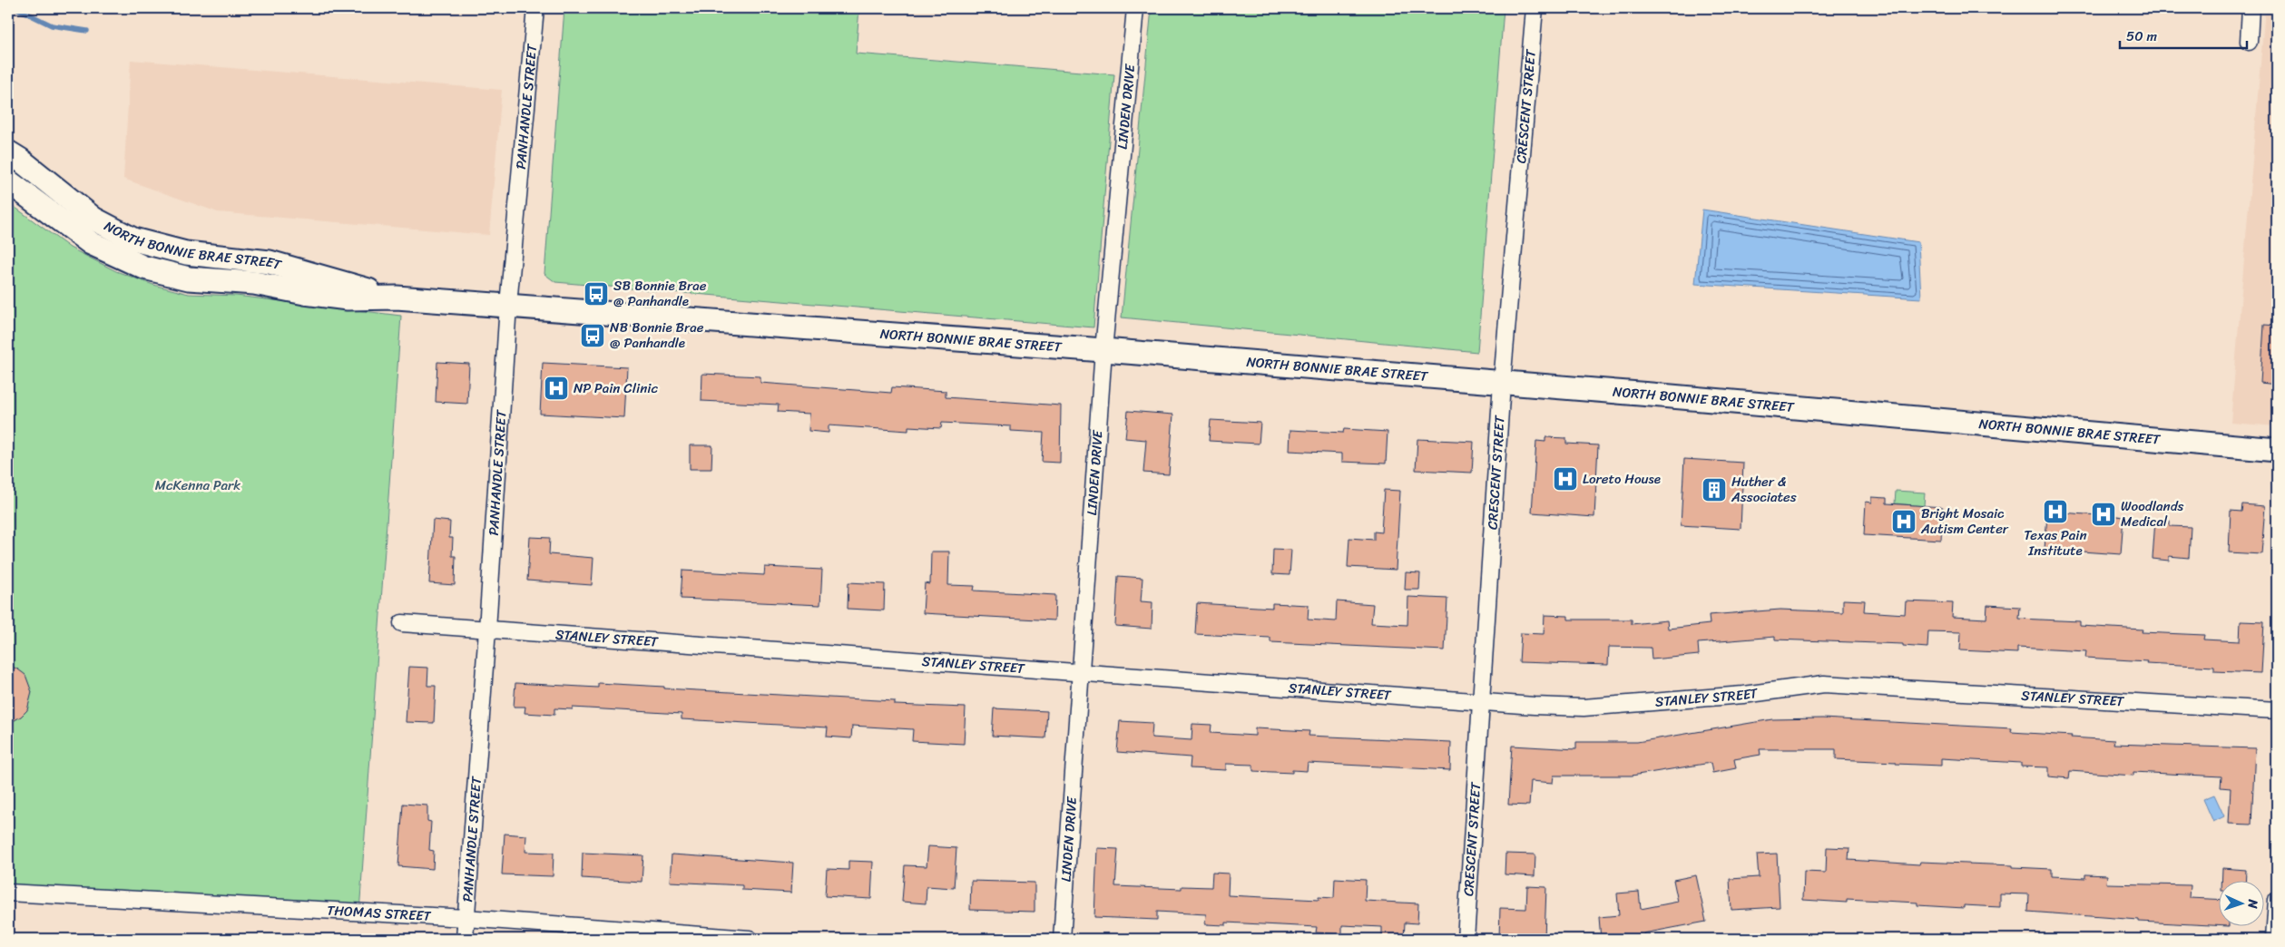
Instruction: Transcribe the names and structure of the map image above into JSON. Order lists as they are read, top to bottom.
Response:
{
  "streets": {
    "main road": ["NORTH BONNIE BRAE STREET"],
    "street": [
      "PANHANDLE STREET",
      "LINDEN DRIVE",
      "CRESCENT STREET",
      "STANLEY STREET",
      "THOMAS STREET"
    ]
  },
  "crossings": [
    ["PANHANDLE STREET", "NORTH BONNIE BRAE STREET"],
    ["PANHANDLE STREET", "STANLEY STREET"],
    ["PANHANDLE STREET", "THOMAS STREET"],
    ["LINDEN DRIVE", "NORTH BONNIE BRAE STREET"],
    ["LINDEN DRIVE", "STANLEY STREET"],
    ["CRESCENT STREET", "NORTH BONNIE BRAE STREET"],
    ["CRESCENT STREET", "STANLEY STREET"]
  ],
  "parks": ["McKenna Park"],
  "places": {
    "bus stop": ["SB Bonnie Brae @ Panhandle", "NB Bonnie Brae @ Panhandle"],
    "hospital": [
      "NP Pain Clinic",
      "Loreto House",
      "Texas Pain Institute",
      "Woodlands Medical",
      "Bright Mosaic Autism Center"
    ],
    "building": ["Huther & Associates"]
  },
  "scale_bar": "50 m",
  "north": "right"
}
